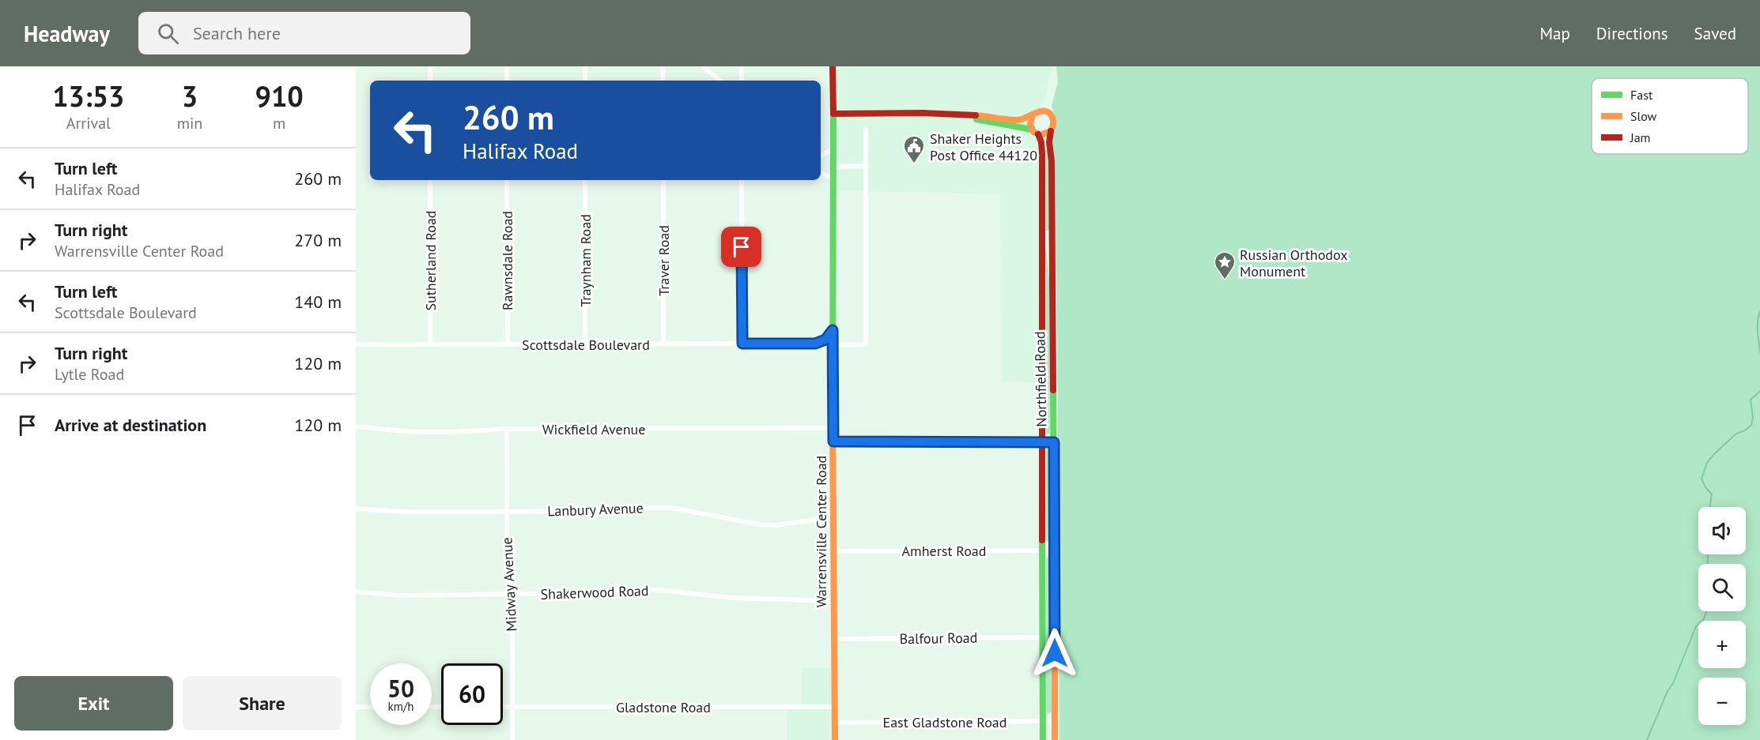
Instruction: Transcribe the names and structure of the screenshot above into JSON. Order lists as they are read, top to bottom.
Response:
{
  "streets": {
    "main road": ["Northfield Road", "Warrensville Center Road"],
    "street": [
      "Sutherland Road",
      "Rawnsdale Road",
      "Traynham Road",
      "Traver Road",
      "Scottsdale Boulevard",
      "Wickfield Avenue",
      "Lanbury Avenue",
      "Amherst Road",
      "Midway Avenue",
      "Shakerwood Road",
      "Balfour Road",
      "Gladstone Road",
      "East Gladstone Road"
    ]
  },
  "crossings": [
    ["Sutherland Road", "Scottsdale Boulevard"],
    ["Rawnsdale Road", "Scottsdale Boulevard"],
    ["Traynham Road", "Scottsdale Boulevard"],
    ["Traver Road", "Scottsdale Boulevard"],
    ["Northfield Road", "Amherst Road"],
    ["Northfield Road", "Balfour Road"],
    ["Northfield Road", "East Gladstone Road"],
    ["Wickfield Avenue", "Warrensville Center Road"],
    ["Wickfield Avenue", "Midway Avenue"],
    ["Lanbury Avenue", "Warrensville Center Road"],
    ["Lanbury Avenue", "Midway Avenue"],
    ["Warrensville Center Road", "Amherst Road"],
    ["Warrensville Center Road", "Shakerwood Road"],
    ["Warrensville Center Road", "Balfour Road"],
    ["Warrensville Center Road", "Gladstone Road"],
    ["Warrensville Center Road", "East Gladstone Road"],
    ["Midway Avenue", "Shakerwood Road"],
    ["Midway Avenue", "Gladstone Road"]
  ],
  "places": {
    "public building": ["Shaker Heights Post Office 44120"],
    "place": ["Russian Orthodox Monument"]
  },
  "legend": ["Fast", "Slow", "Jam"],
  "page": {
    "header": "Headway",
    "search": "Search here",
    "nav": ["Map", "Directions", "Saved"],
    "eta": [
      "13:53",
      "Arrival",
      "3",
      "min",
      "910",
      "m"
    ],
    "turn": ["260 m", "Halifax Road"],
    "list": [
      {
        "name": "Turn left",
        "note": "Halifax Road",
        "value": "260 m"
      },
      {
        "name": "Turn right",
        "note": "Warrensville Center Road",
        "value": "270 m"
      },
      {
        "name": "Turn left",
        "note": "Scottsdale Boulevard",
        "value": "140 m"
      },
      {
        "name": "Turn right",
        "note": "Lytle Road",
        "value": "120 m"
      },
      {
        "name": "Arrive at destination",
        "value": "120 m"
      }
    ],
    "map_buttons": ["+", "−"],
    "speed": "50 km/h",
    "limit": "60",
    "buttons": ["Exit", "Share"]
  }
}
